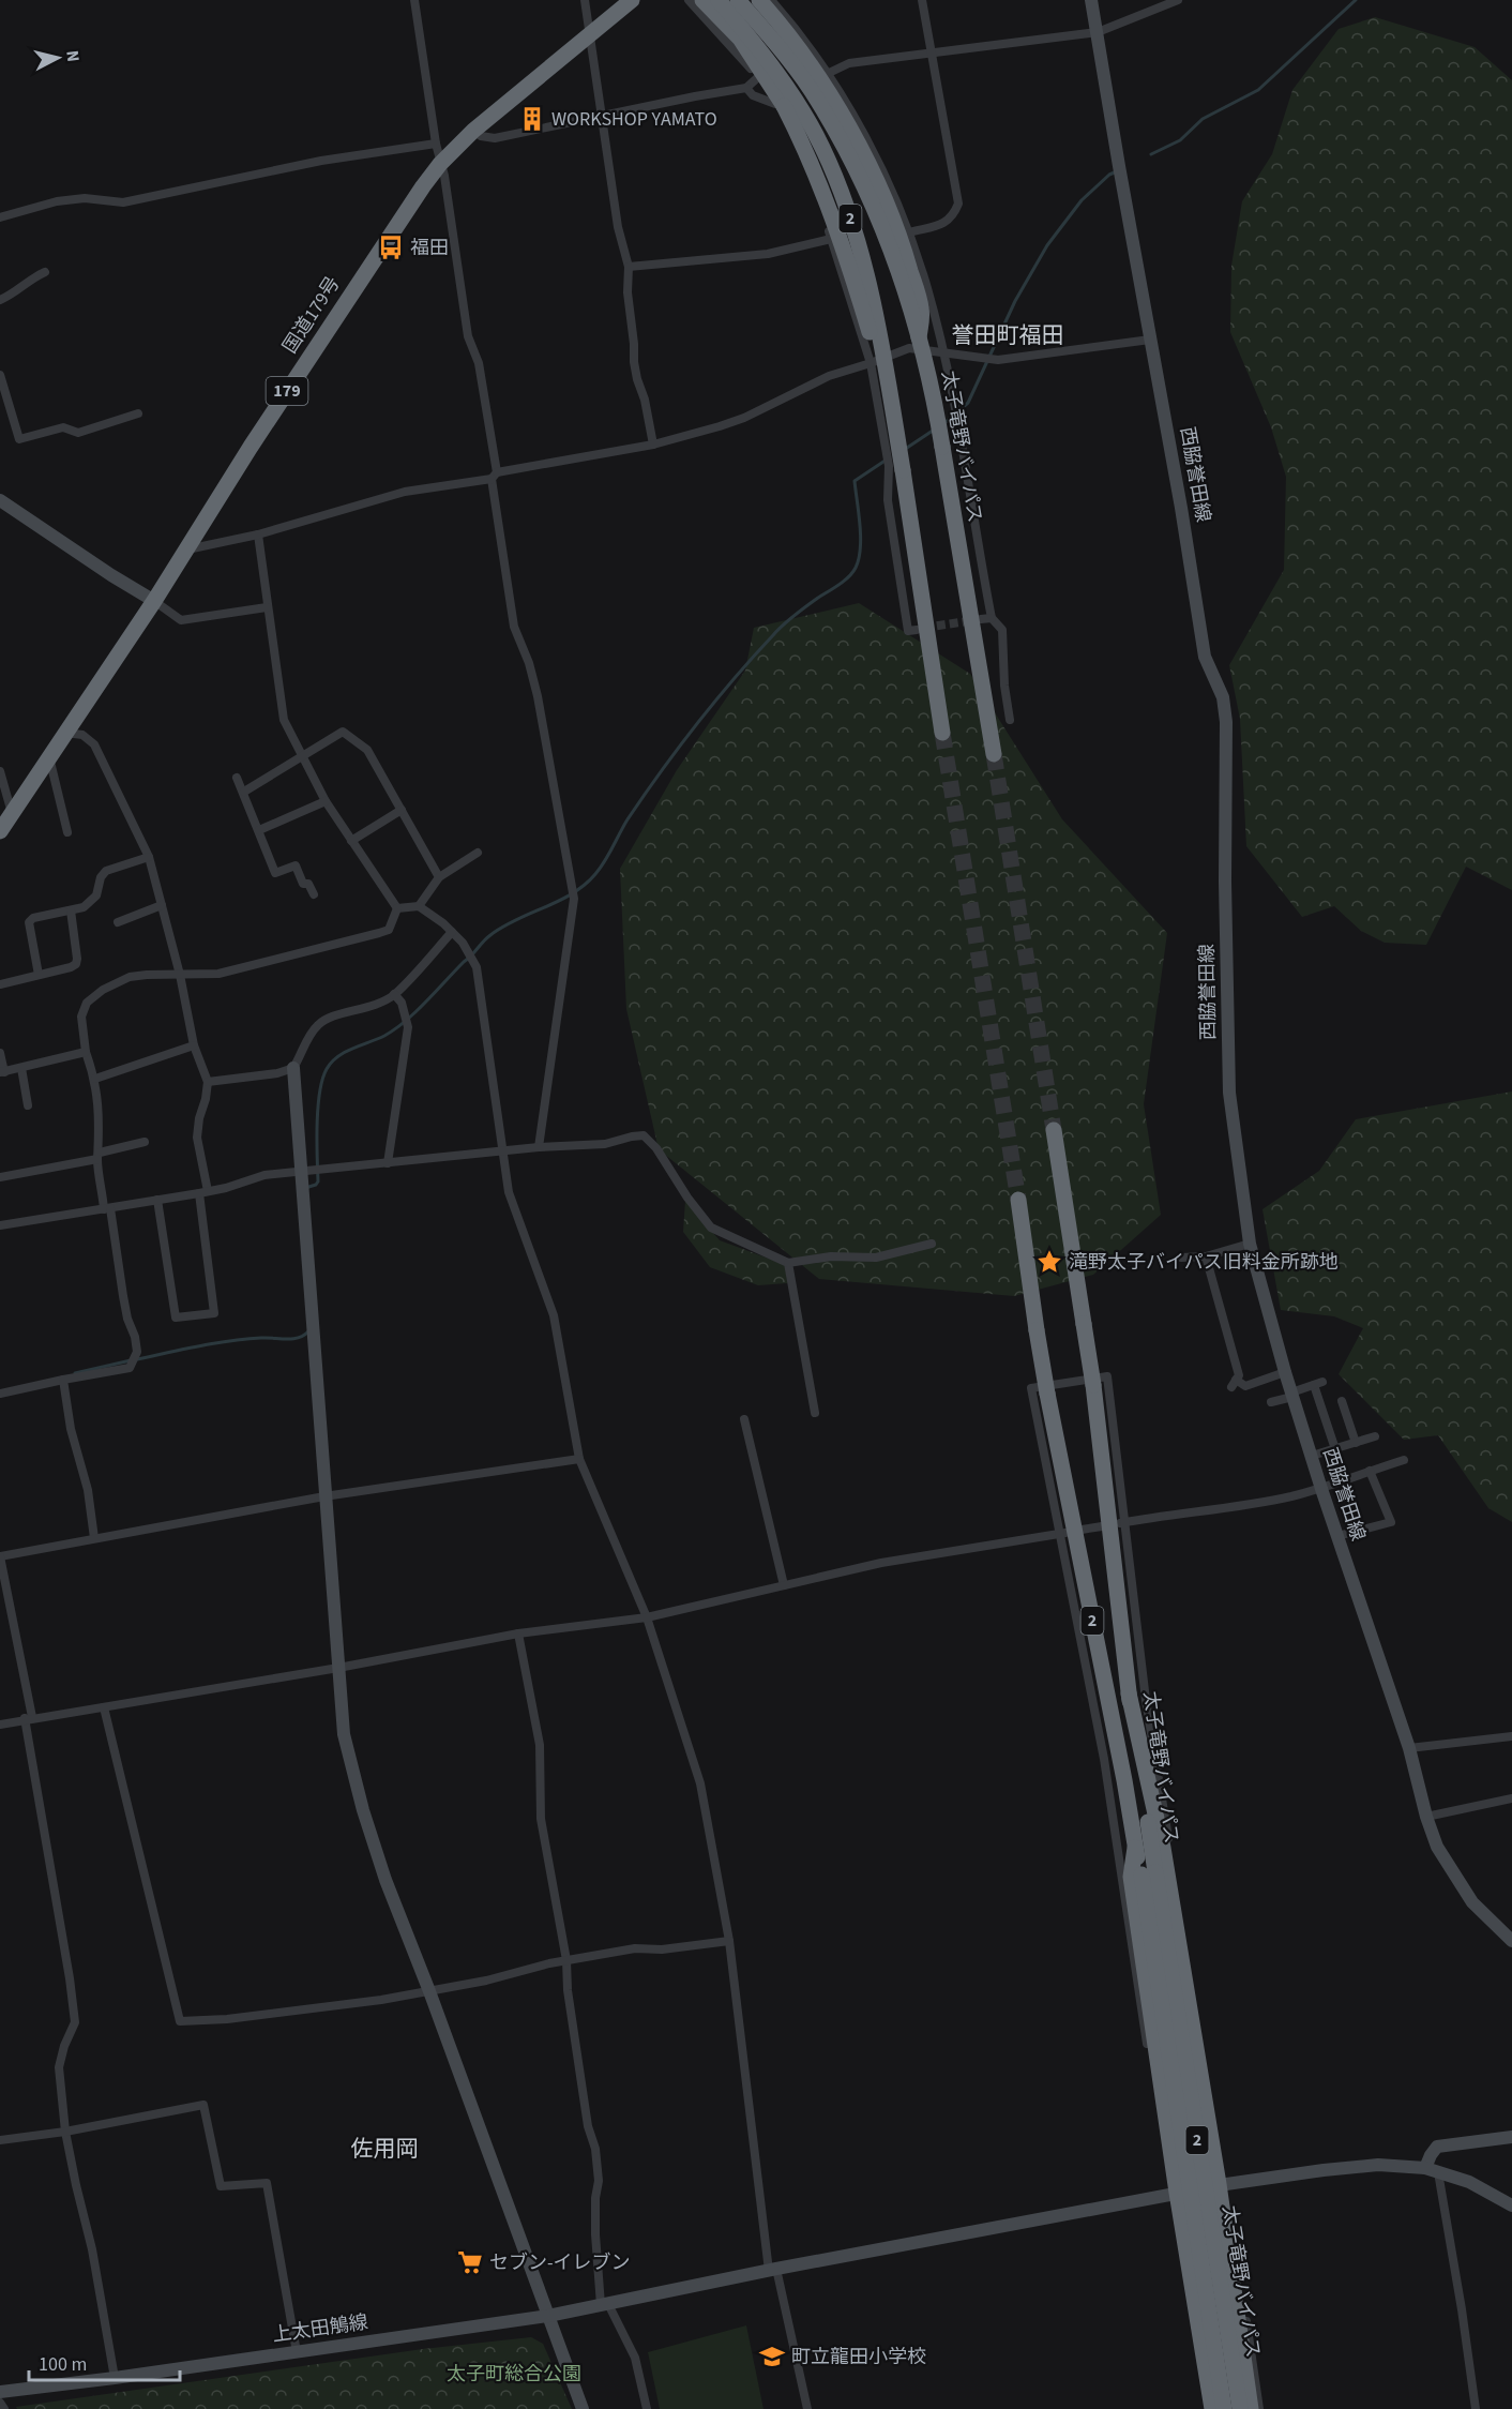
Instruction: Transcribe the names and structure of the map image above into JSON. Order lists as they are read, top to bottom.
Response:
{
  "streets": {
    "highway": [
      "2",
      "国道179号",
      "179",
      "太子竜野バイパス"
    ],
    "main road": ["西脇誉田線", "上太田鵤線"]
  },
  "districts": ["誉田町福田", "佐用岡"],
  "parks": ["太子町総合公園"],
  "places": {
    "building": ["WORKSHOP YAMATO"],
    "bus stop": ["福田"],
    "place": ["滝野太子バイパス旧料金所跡地"],
    "supermarket": ["セブン-イレブン"],
    "school or university": ["町立龍田小学校"]
  },
  "scale_bar": "100 m",
  "north": "right"
}
